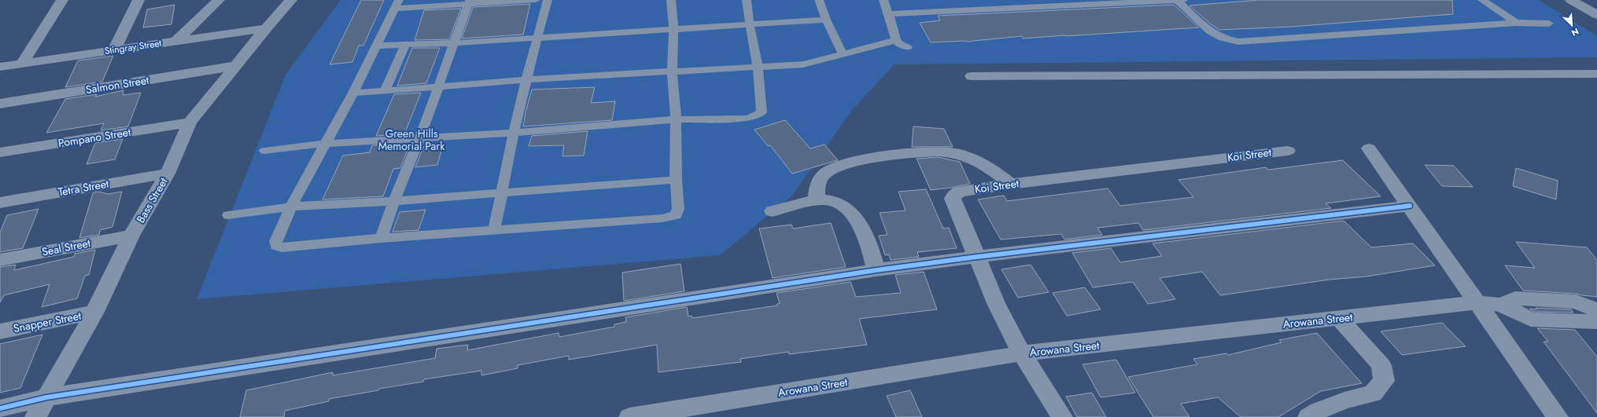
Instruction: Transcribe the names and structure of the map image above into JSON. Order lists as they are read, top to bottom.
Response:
{
  "streets": {
    "street": [
      "Stingray Street",
      "Salmon Street",
      "Pompano Street",
      "Koi Street",
      "Tetra Street",
      "Bass Street",
      "Seal Street",
      "Arowana Street",
      "Snapper Street"
    ]
  },
  "crossings": [
    ["Stingray Street", "Bass Street"],
    ["Salmon Street", "Bass Street"],
    ["Pompano Street", "Bass Street"],
    ["Koi Street", "Arowana Street"],
    ["Tetra Street", "Bass Street"],
    ["Bass Street", "Seal Street"],
    ["Bass Street", "Snapper Street"]
  ],
  "parks": ["Green Hills Memorial Park"],
  "north": "bottom right"
}
